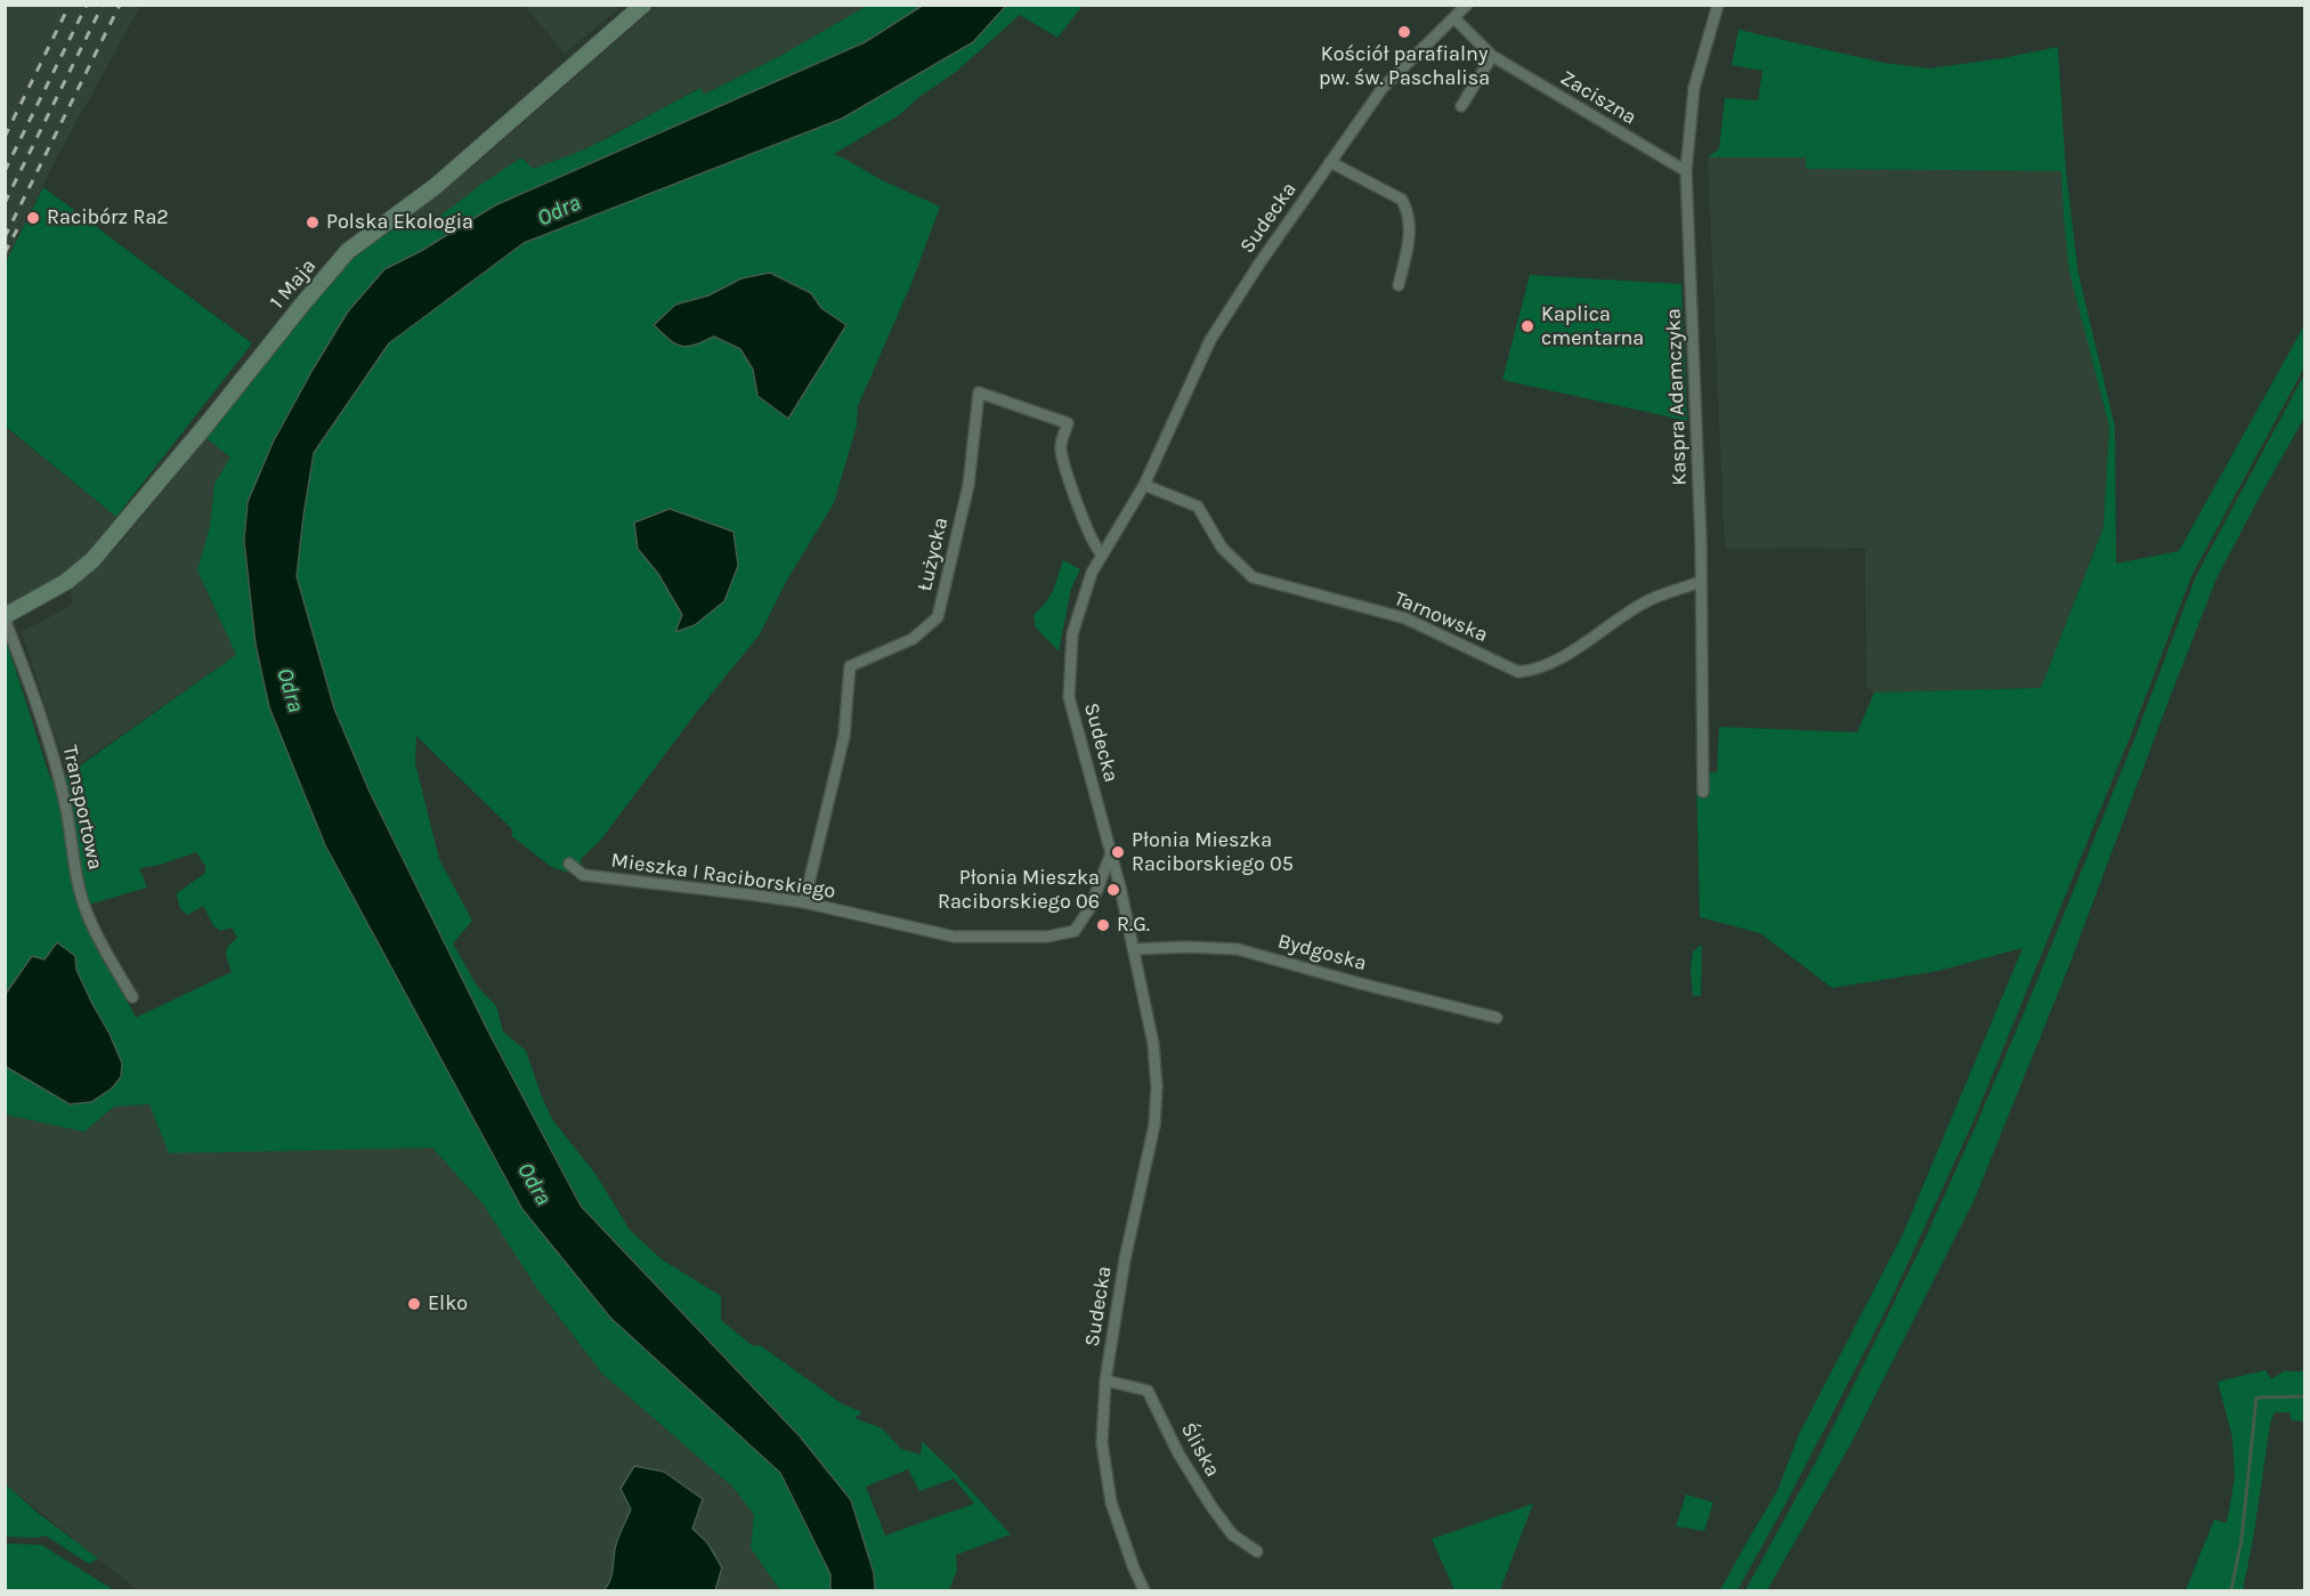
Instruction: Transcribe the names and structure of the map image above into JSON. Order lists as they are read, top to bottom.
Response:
{
  "streets": {
    "street": [
      "Zaciszna",
      "Sudecka",
      "1 Maja",
      "Kaspra Adamczyka",
      "Łużycka",
      "Tarnowska",
      "Transportowa",
      "Mieszka I Raciborskiego",
      "Bydgoska",
      "Śliska"
    ]
  },
  "crossings": [
    ["Zaciszna", "Sudecka"],
    ["Zaciszna", "Kaspra Adamczyka"],
    ["Sudecka", "Łużycka"],
    ["Sudecka", "Tarnowska"],
    ["Sudecka", "Mieszka I Raciborskiego"],
    ["Sudecka", "Bydgoska"],
    ["Sudecka", "Śliska"],
    ["1 Maja", "Transportowa"],
    ["Kaspra Adamczyka", "Tarnowska"],
    ["Łużycka", "Mieszka I Raciborskiego"]
  ],
  "water": ["Odra"],
  "places": [
    "Kościół parafialny pw. św. Paschalisa",
    "Racibórz Ra2",
    "Polska Ekologia",
    "Kaplica cmentarna",
    "Płonia Mieszka Raciborskiego 05",
    "Płonia Mieszka Raciborskiego 06",
    "R.G.",
    "Elko"
  ]
}
